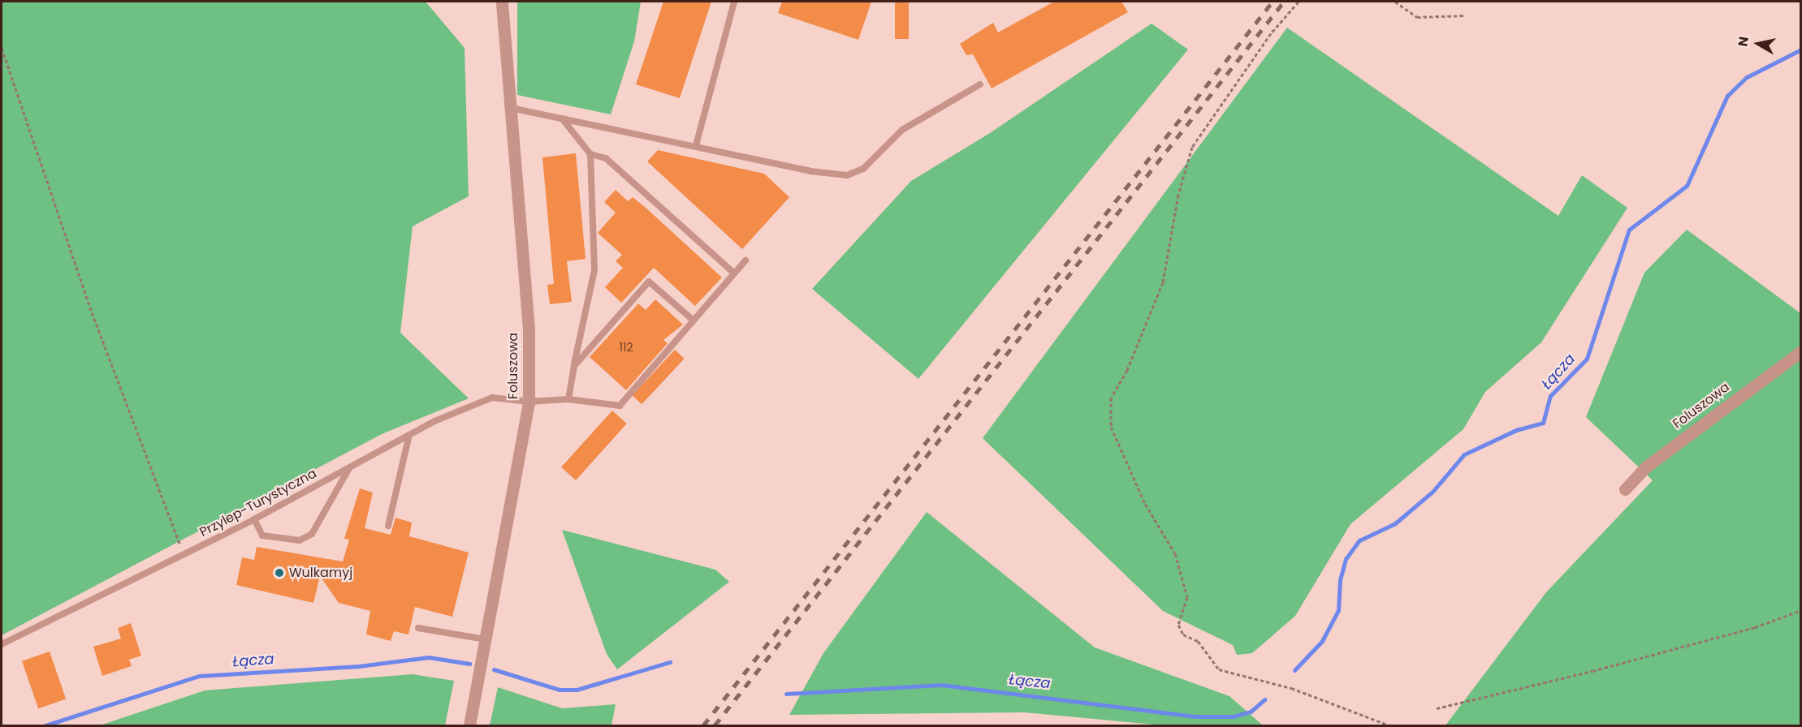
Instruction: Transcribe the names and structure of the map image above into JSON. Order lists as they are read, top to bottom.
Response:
{
  "streets": {
    "street": ["Foluszowa"],
    "lane": ["Przylep-Turystyczna"]
  },
  "crossings": [
    ["Foluszowa", "Przylep-Turystyczna"]
  ],
  "water": ["Łącza"],
  "places": ["Wulkamyj"],
  "house_numbers": ["112"],
  "north": "left"
}
